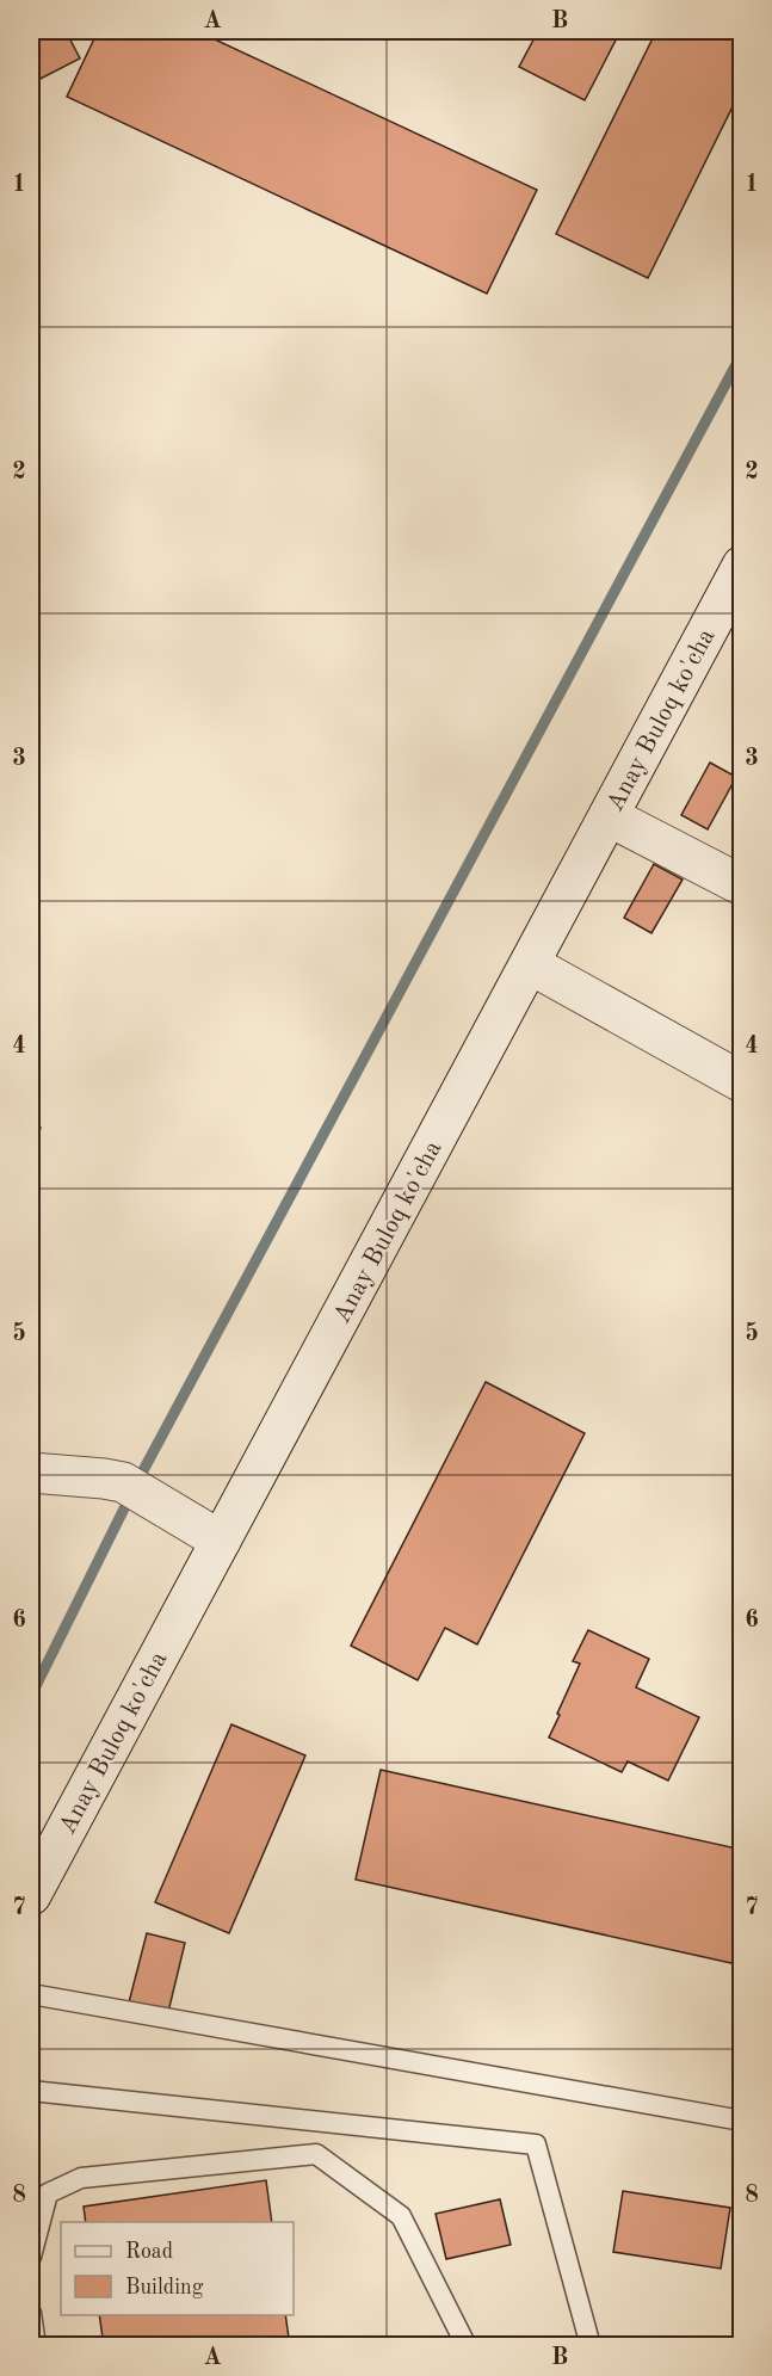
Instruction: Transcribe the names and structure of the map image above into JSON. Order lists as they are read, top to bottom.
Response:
{
  "streets": {
    "main road": ["Anay Buloq ko'cha"]
  },
  "legend": ["Road", "Building"],
  "grid": {
    "columns": ["A", "B"],
    "rows": [
      "1",
      "2",
      "3",
      "4",
      "5",
      "6",
      "7",
      "8"
    ]
  }
}
